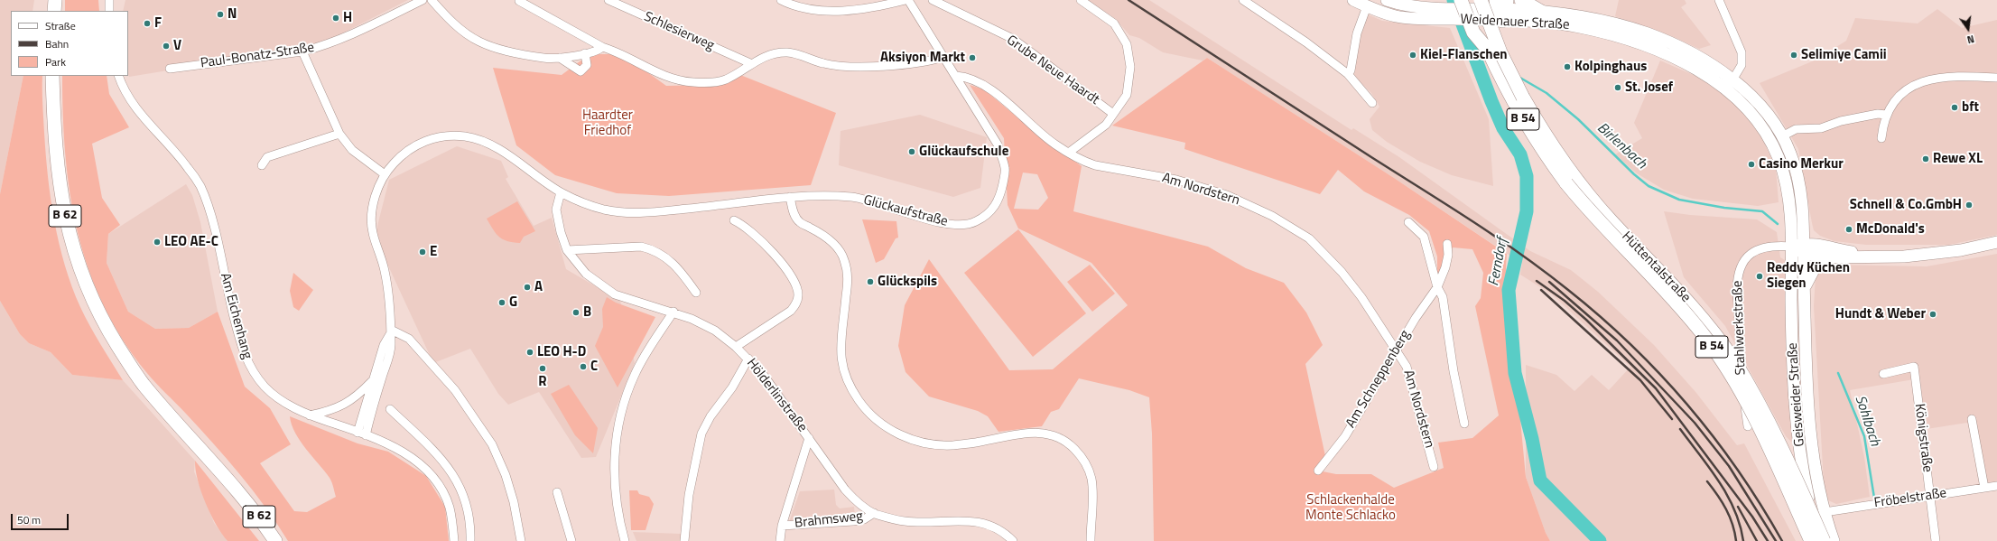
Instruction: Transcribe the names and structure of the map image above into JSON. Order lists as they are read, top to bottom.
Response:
{
  "streets": {
    "main road": [
      "Weidenauer Straße",
      "B 54",
      "B 62",
      "Hüttentalstraße",
      "Geisweider Straße"
    ],
    "street": [
      "Schlesierweg",
      "Paul-Bonatz-Straße",
      "Grube Neue Haardt",
      "Am Nordstern",
      "Glückaufstraße",
      "Am Eichenhang",
      "Stahlwerkstraße",
      "Am Schneppenberg",
      "Hölderlinstraße",
      "Königstraße",
      "Fröbelstraße",
      "Brahmsweg"
    ]
  },
  "crossings": [
    ["Weidenauer Straße", "Hüttentalstraße"],
    ["Weidenauer Straße", "Stahlwerkstraße"],
    ["Weidenauer Straße", "Geisweider Straße"],
    ["Am Nordstern", "Glückaufstraße"],
    ["Am Nordstern", "Am Schneppenberg"],
    ["Glückaufstraße", "Am Eichenhang"],
    ["Glückaufstraße", "Hölderlinstraße"],
    ["Stahlwerkstraße", "Geisweider Straße"],
    ["Geisweider Straße", "Fröbelstraße"],
    ["Hölderlinstraße", "Brahmsweg"],
    ["Königstraße", "Fröbelstraße"]
  ],
  "water": ["Birlenbach", "Ferndorf", "Sohlbach"],
  "parks": ["Haardter Friedhof", "Schlackenhalde Monte Schlacko"],
  "places": [
    "N",
    "H",
    "F",
    "V",
    "Kiel-Flanschen",
    "Selimiye Camii",
    "Aksiyon Markt",
    "Kolpinghaus",
    "St. Josef",
    "bft",
    "Glückaufschule",
    "Rewe XL",
    "Casino Merkur",
    "Schnell & Co.GmbH",
    "McDonald's",
    "LEO AE-C",
    "E",
    "Reddy Küchen Siegen",
    "Glückspils",
    "A",
    "G",
    "B",
    "Hundt & Weber",
    "LEO H-D",
    "C",
    "R"
  ],
  "legend": ["Straße", "Bahn", "Park"],
  "scale_bar": "50 m",
  "north": "bottom"
}
